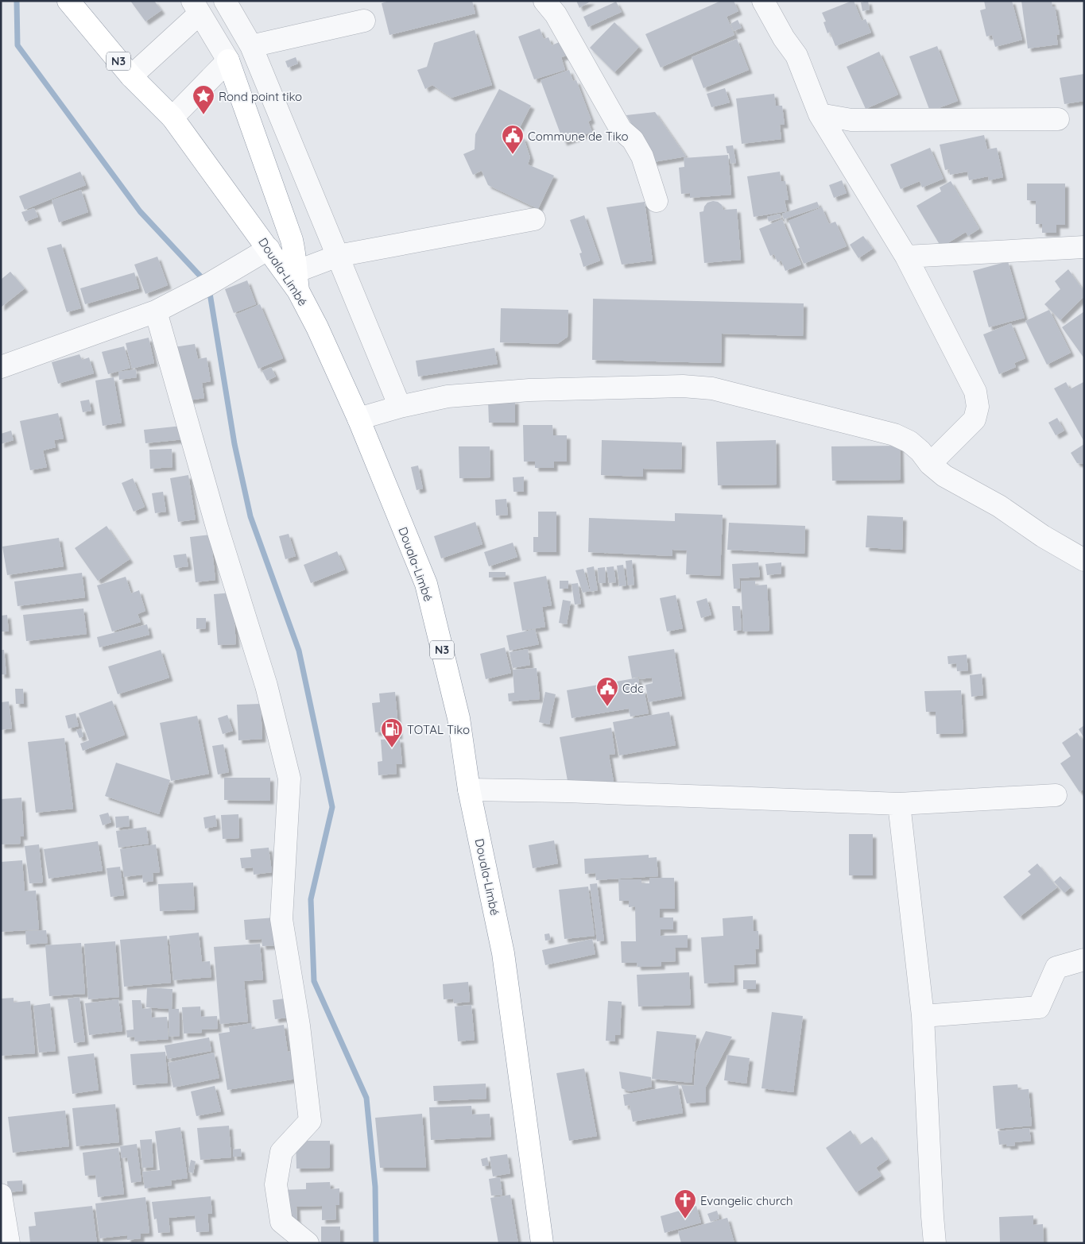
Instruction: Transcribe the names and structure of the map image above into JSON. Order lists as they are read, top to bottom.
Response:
{
  "streets": {
    "highway": ["N3", "Douala-Limbé"]
  },
  "places": {
    "place": ["Rond point tiko"],
    "public building": ["Commune de Tiko", "Cdc"],
    "fuel station": ["TOTAL Tiko"],
    "church": ["Evangelic church"]
  }
}
